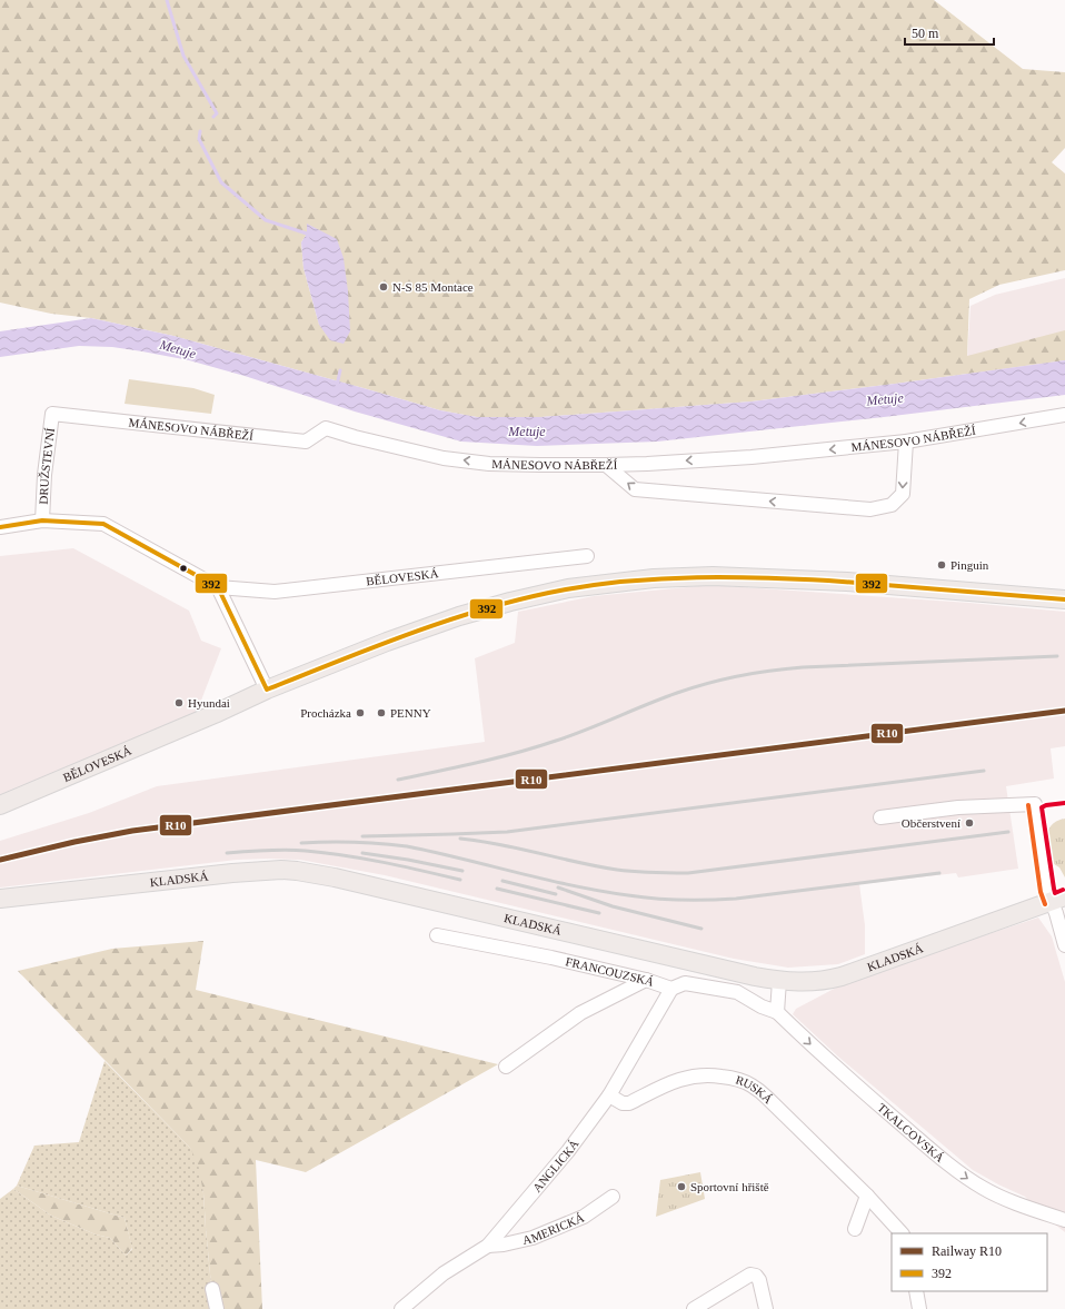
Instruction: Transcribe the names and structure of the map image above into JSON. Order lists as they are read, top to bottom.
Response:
{
  "streets": {
    "main road": ["BĚLOVESKÁ", "KLADSKÁ"],
    "street": [
      "MÁNESOVO NÁBŘEŽÍ",
      "DRUŽSTEVNÍ",
      "FRANCOUZSKÁ",
      "RUSKÁ",
      "TKALCOVSKÁ",
      "ANGLICKÁ",
      "AMERICKÁ"
    ]
  },
  "crossings": [
    ["MÁNESOVO NÁBŘEŽÍ", "DRUŽSTEVNÍ"],
    ["DRUŽSTEVNÍ", "BĚLOVESKÁ"],
    ["RUSKÁ", "ANGLICKÁ"],
    ["TKALCOVSKÁ", "ANGLICKÁ"],
    ["ANGLICKÁ", "AMERICKÁ"]
  ],
  "one_way": ["MÁNESOVO NÁBŘEŽÍ", "TKALCOVSKÁ"],
  "water": ["Metuje"],
  "places": [
    "N-S 85 Montace",
    "Pinguin",
    "Hyundai",
    "Procházka",
    "PENNY",
    "Občerstvení",
    "Sportovní hřiště"
  ],
  "lines": ["transit line 392", "rail line R10"],
  "legend": ["Railway R10", "392"],
  "scale_bar": "50 m"
}
